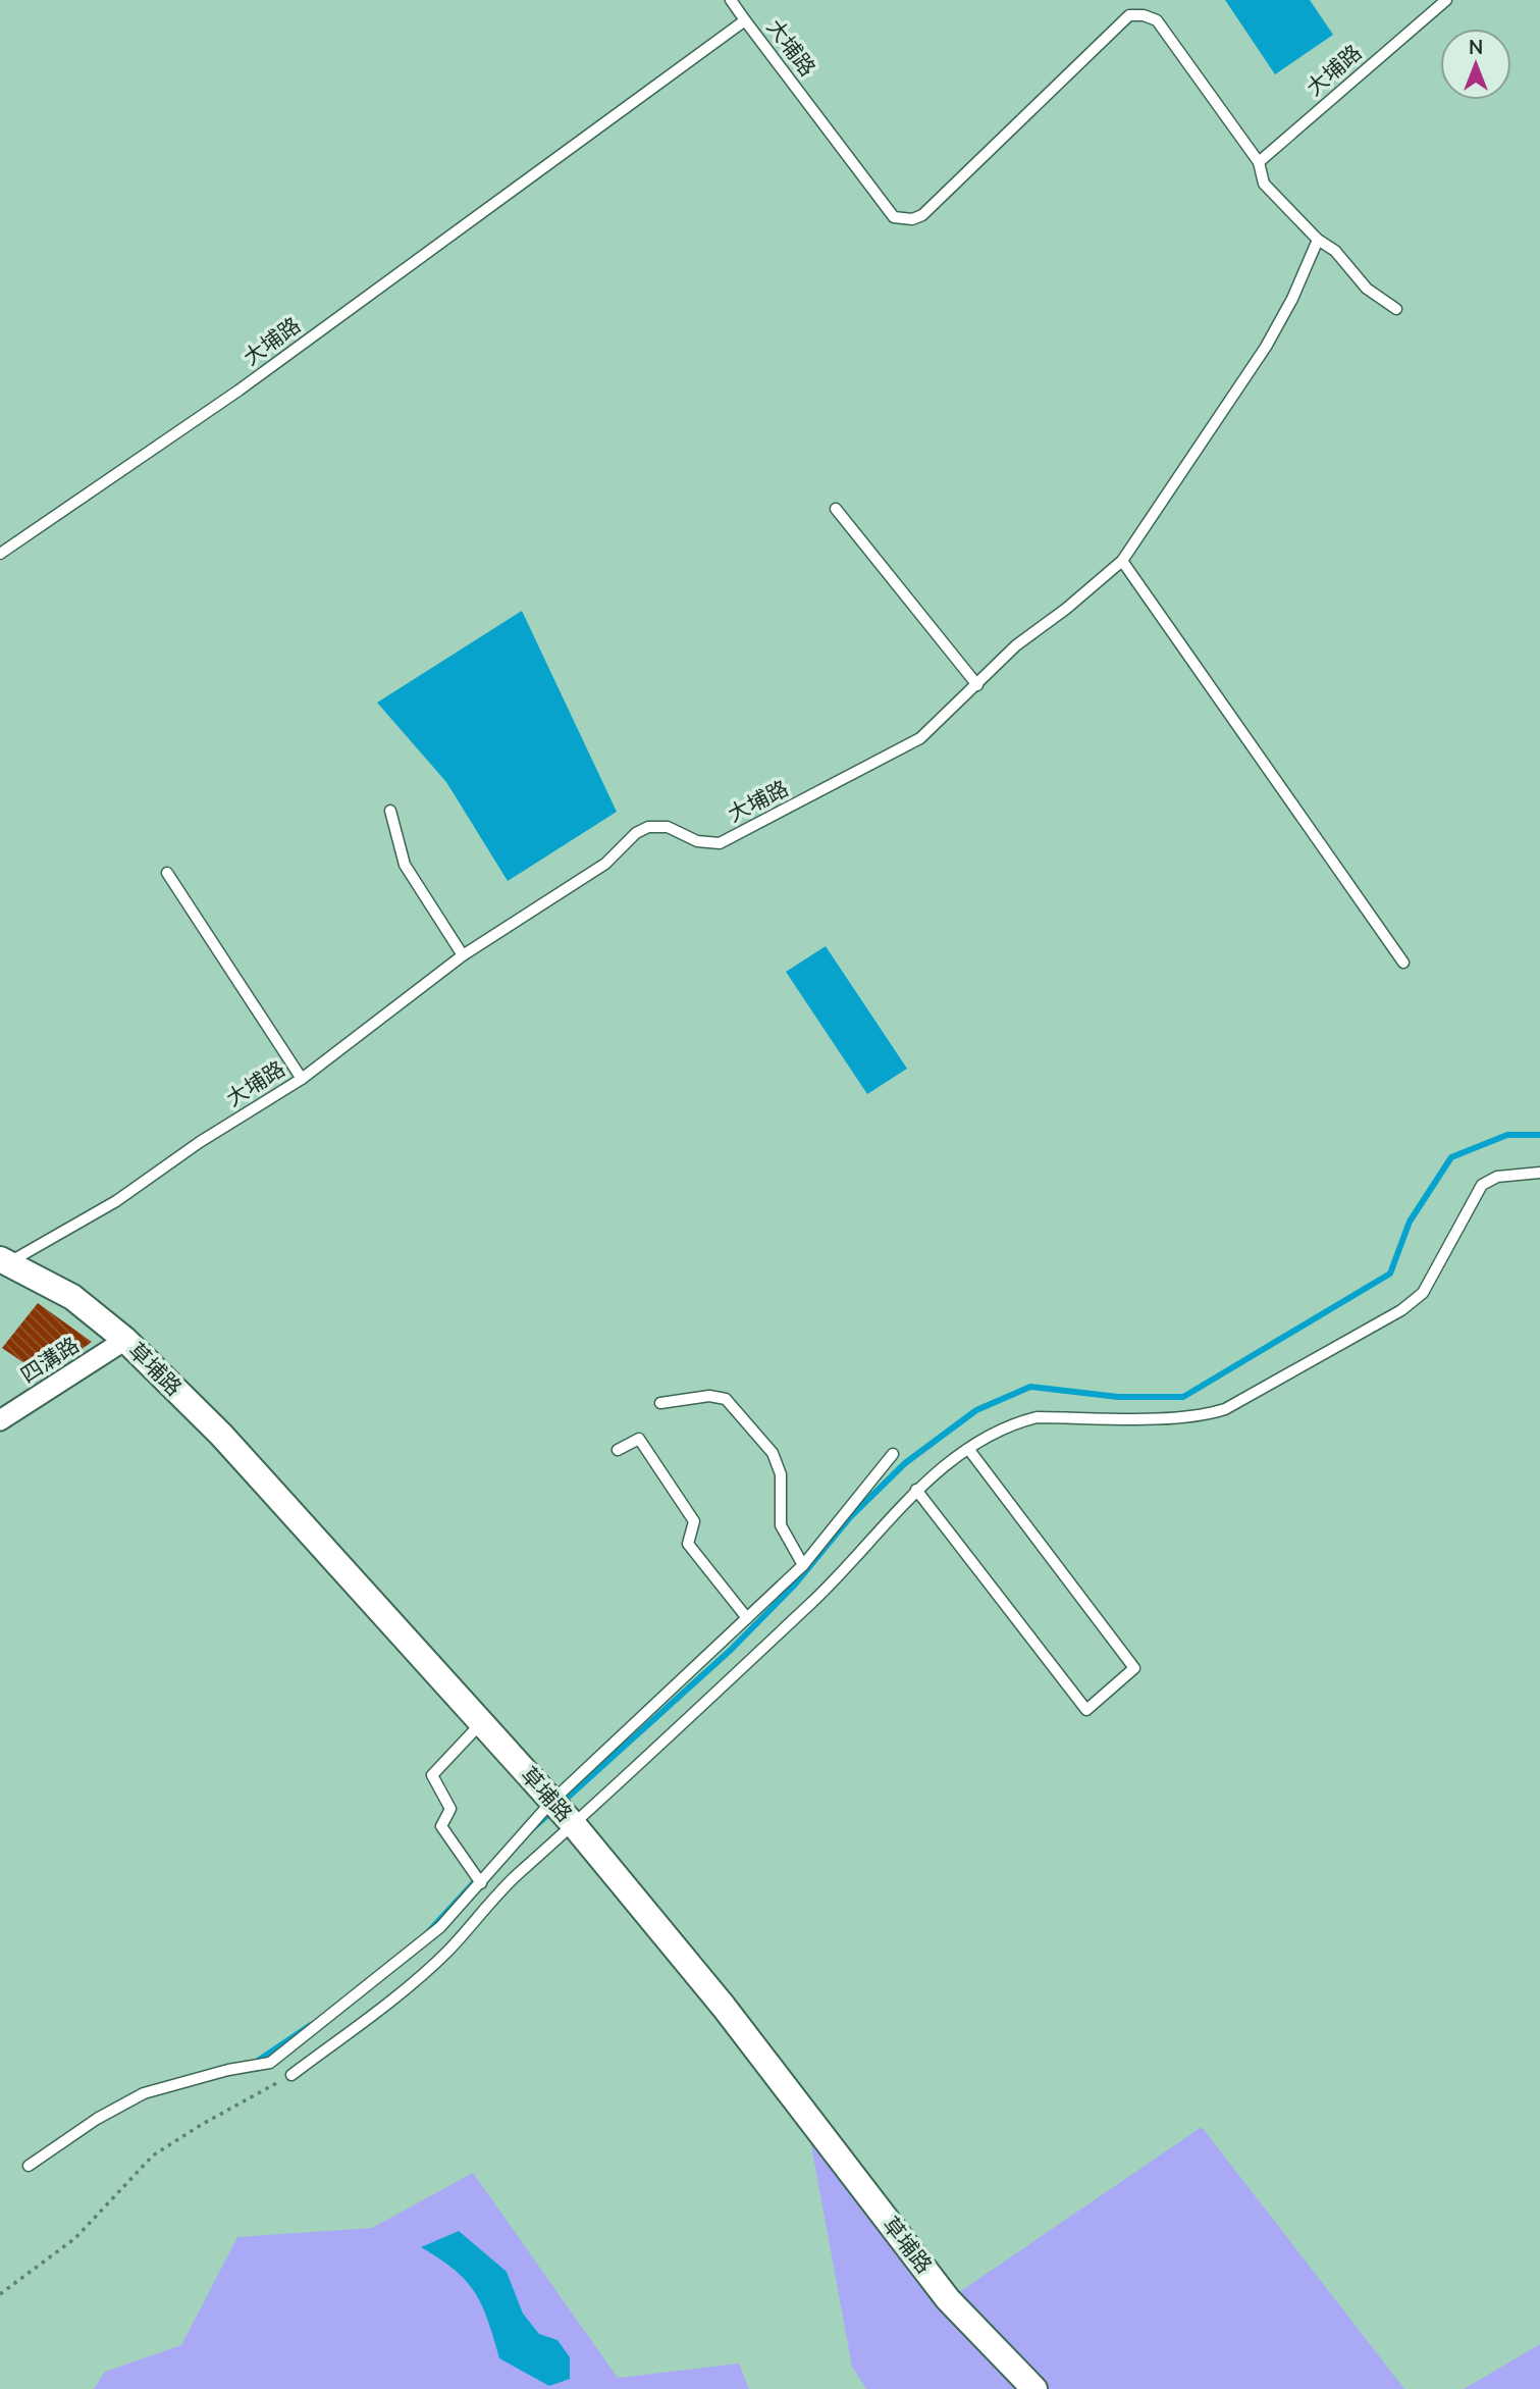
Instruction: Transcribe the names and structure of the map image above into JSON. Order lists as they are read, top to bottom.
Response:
{
  "streets": {
    "street": ["四溝路", "草埔路"],
    "lane": ["大埔路"]
  },
  "crossings": [
    ["大埔路", "草埔路"],
    ["四溝路", "草埔路"]
  ],
  "north": "top"
}
